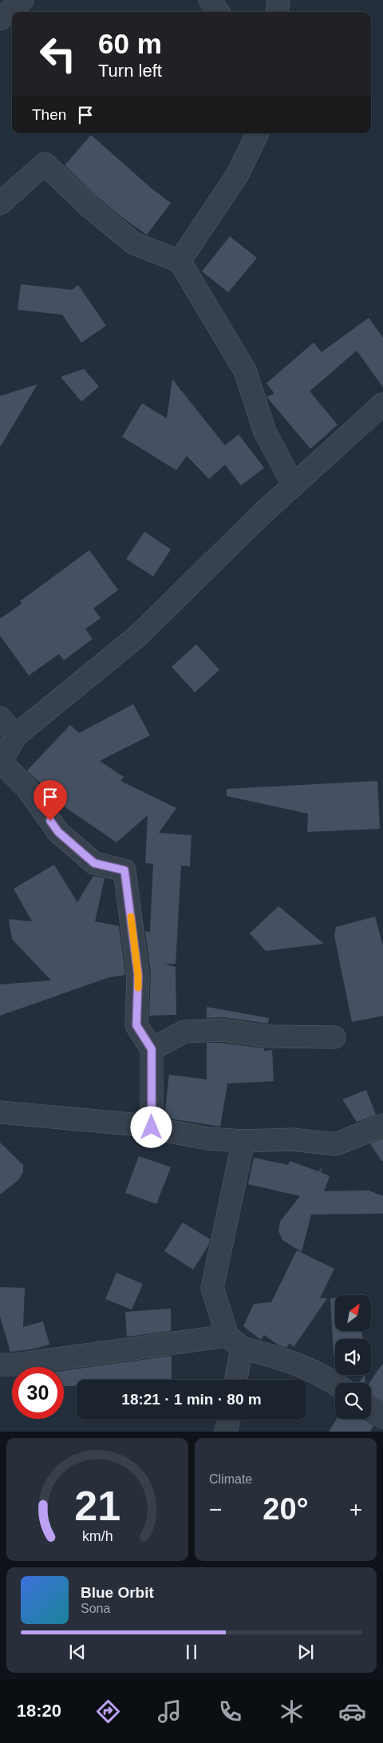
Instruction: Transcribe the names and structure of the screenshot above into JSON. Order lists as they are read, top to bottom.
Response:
{
  "north": "top right",
  "page": {
    "turn": ["60 m", "Turn left"],
    "then": "Then",
    "limit": "30",
    "trip": "18:21 · 1 min · 80 m",
    "tile": "Climate",
    "heat": ["−", "20°", "+"],
    "song": ["Blue Orbit", "Sona"],
    "tabs": "18:20",
    "gauge": ["21", "km/h"]
  }
}
